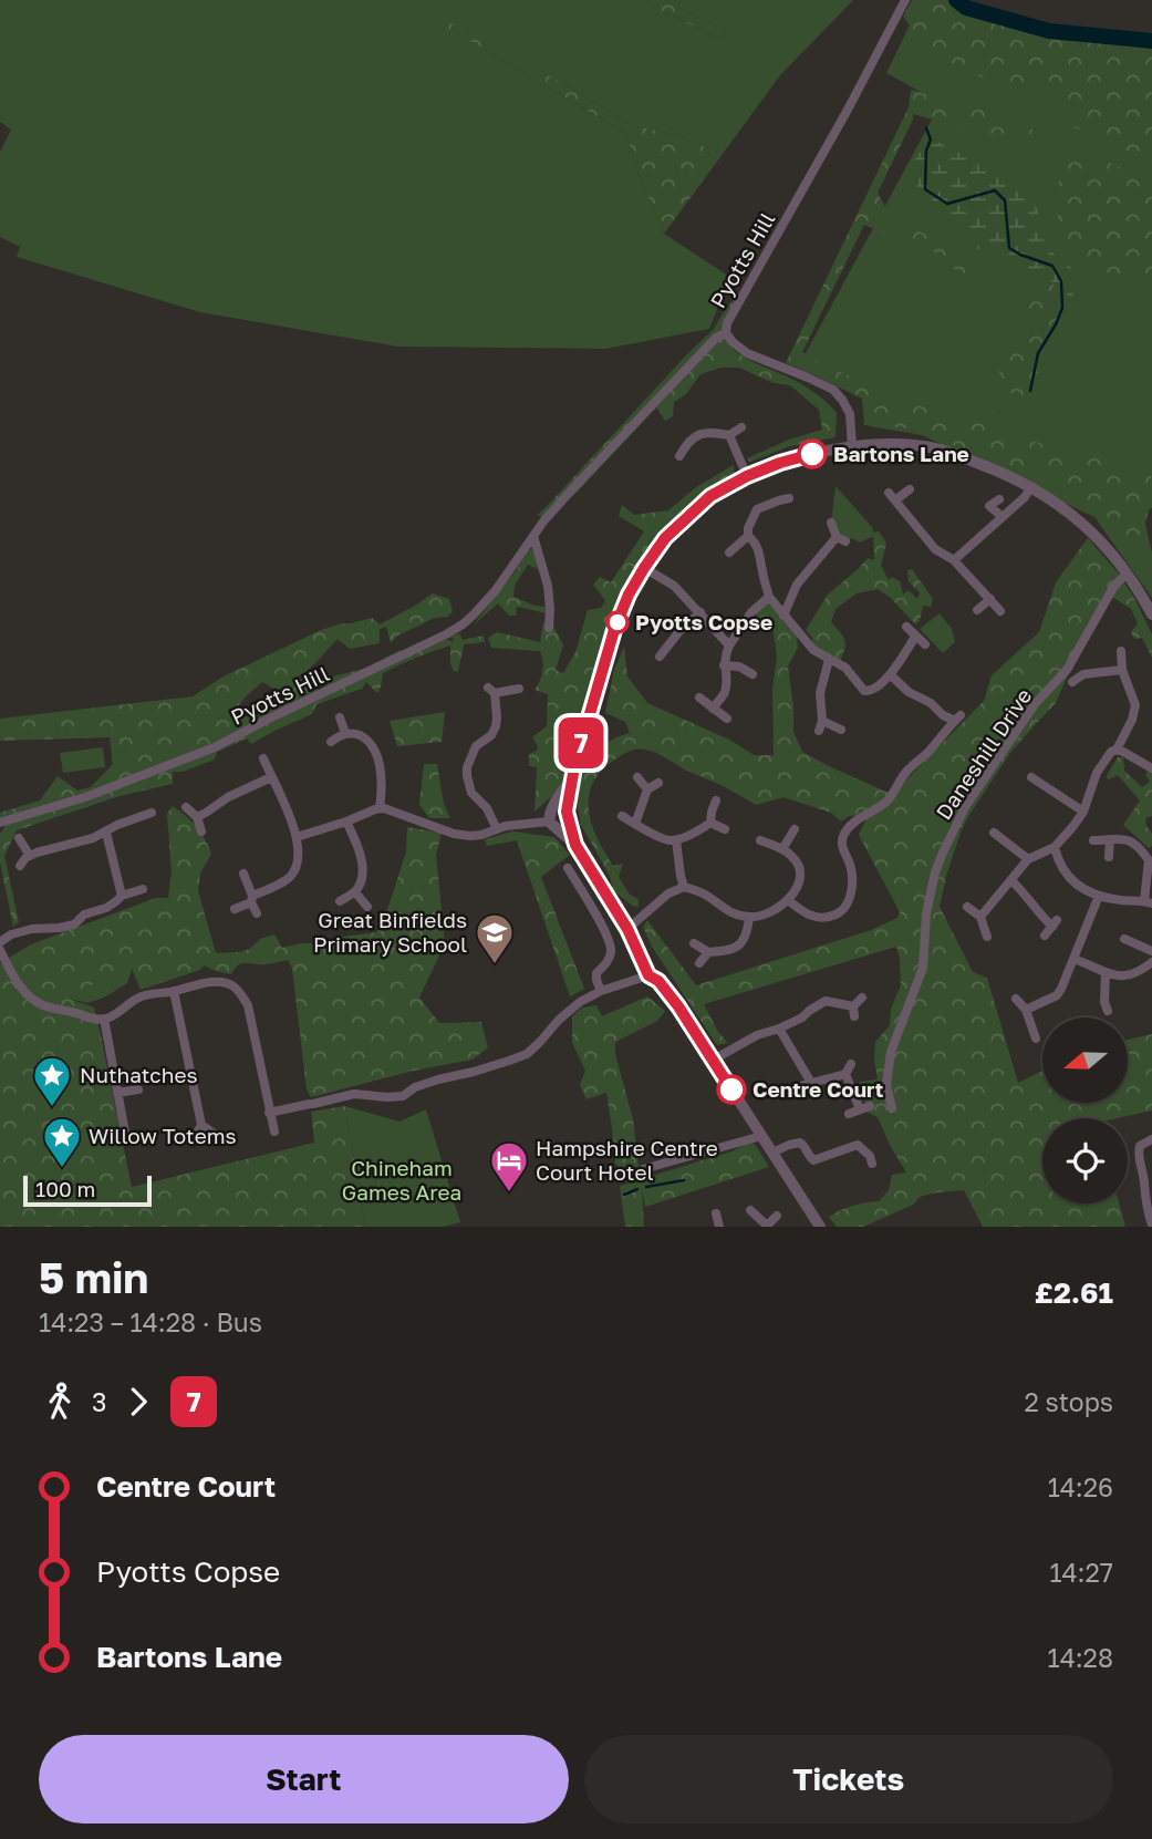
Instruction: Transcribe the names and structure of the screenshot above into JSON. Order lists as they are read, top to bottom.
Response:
{
  "streets": {
    "street": ["Pyotts Hill", "Daneshill Drive"]
  },
  "parks": ["Chineham Games Area"],
  "places": {
    "other": ["Bartons Lane", "Pyotts Copse", "Centre Court"],
    "school or university": ["Great Binfields Primary School"],
    "place": ["Nuthatches", "Willow Totems"],
    "hotel": ["Hampshire Centre Court Hotel"]
  },
  "lines": ["bus line 7"],
  "scale_bar": "100 m",
  "north": "left",
  "page": {
    "on_map": "7",
    "scale": "100 m",
    "heading": ["5 min", "14:23 – 14:28 · Bus", "£2.61"],
    "legs": ["3", "7", "2 stops"],
    "list": [
      {
        "name": "Centre Court",
        "value": "14:26"
      },
      {
        "name": "Pyotts Copse",
        "value": "14:27"
      },
      {
        "name": "Bartons Lane",
        "value": "14:28"
      }
    ],
    "buttons": ["Start", "Tickets"]
  }
}
